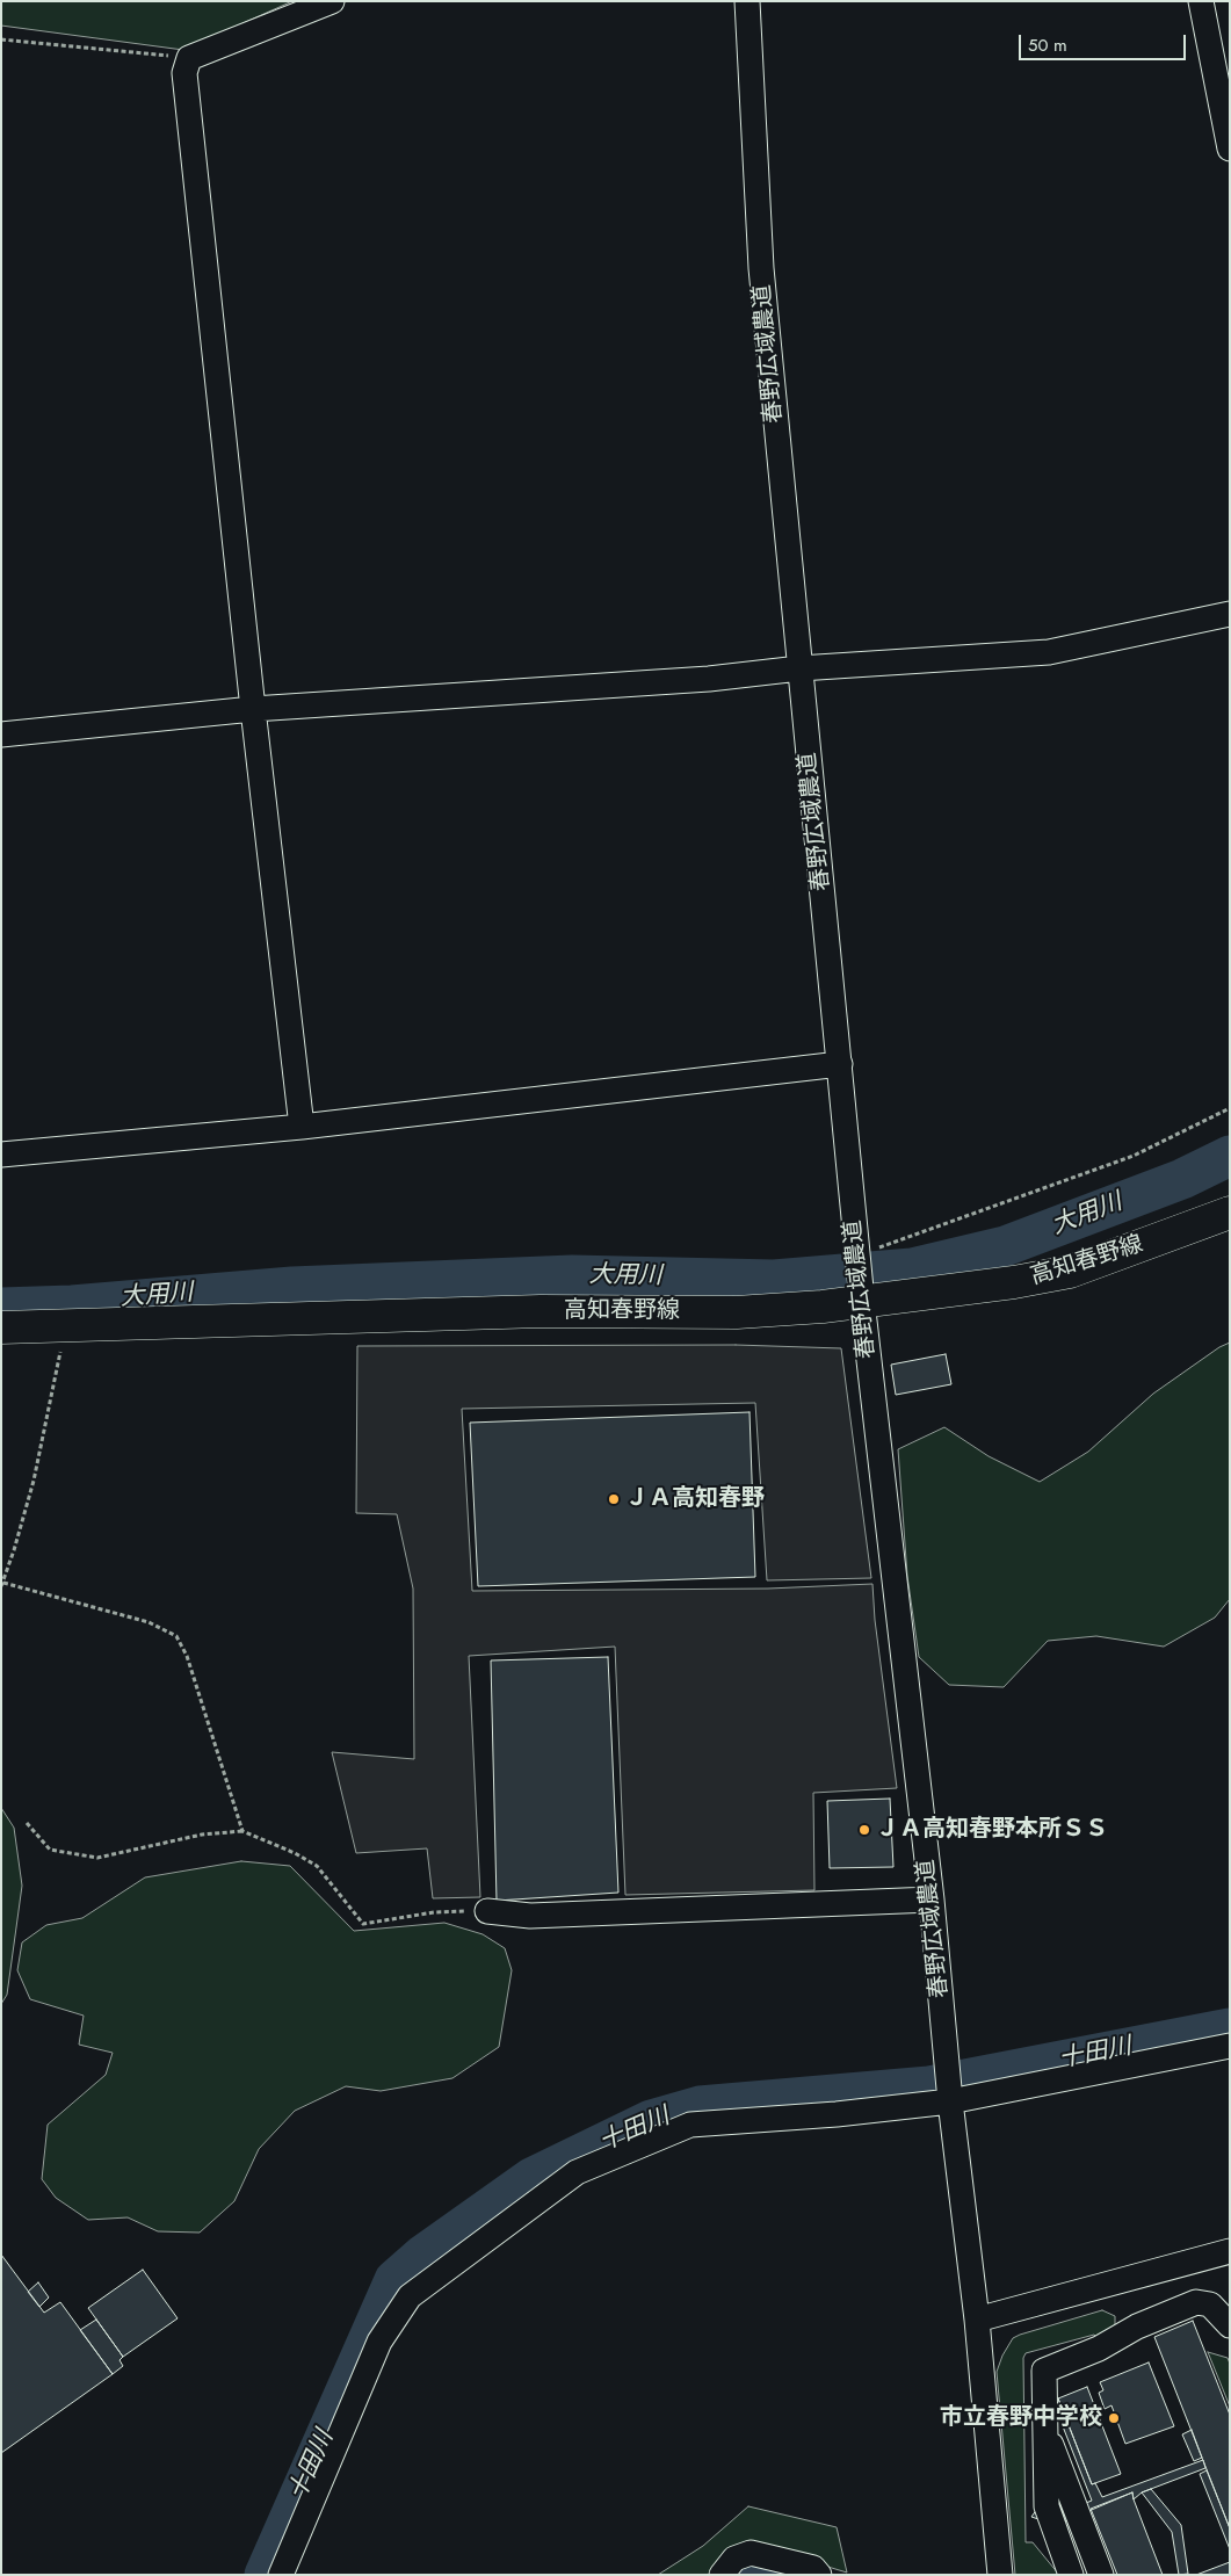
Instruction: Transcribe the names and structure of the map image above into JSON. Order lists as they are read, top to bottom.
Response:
{
  "streets": {
    "main road": ["高知春野線"],
    "street": ["春野広域農道"]
  },
  "crossings": [
    ["春野広域農道", "高知春野線"]
  ],
  "water": ["大用川", "十田川"],
  "places": ["ＪＡ高知春野", "ＪＡ高知春野本所ＳＳ", "市立春野中学校"],
  "scale_bar": "50 m"
}
